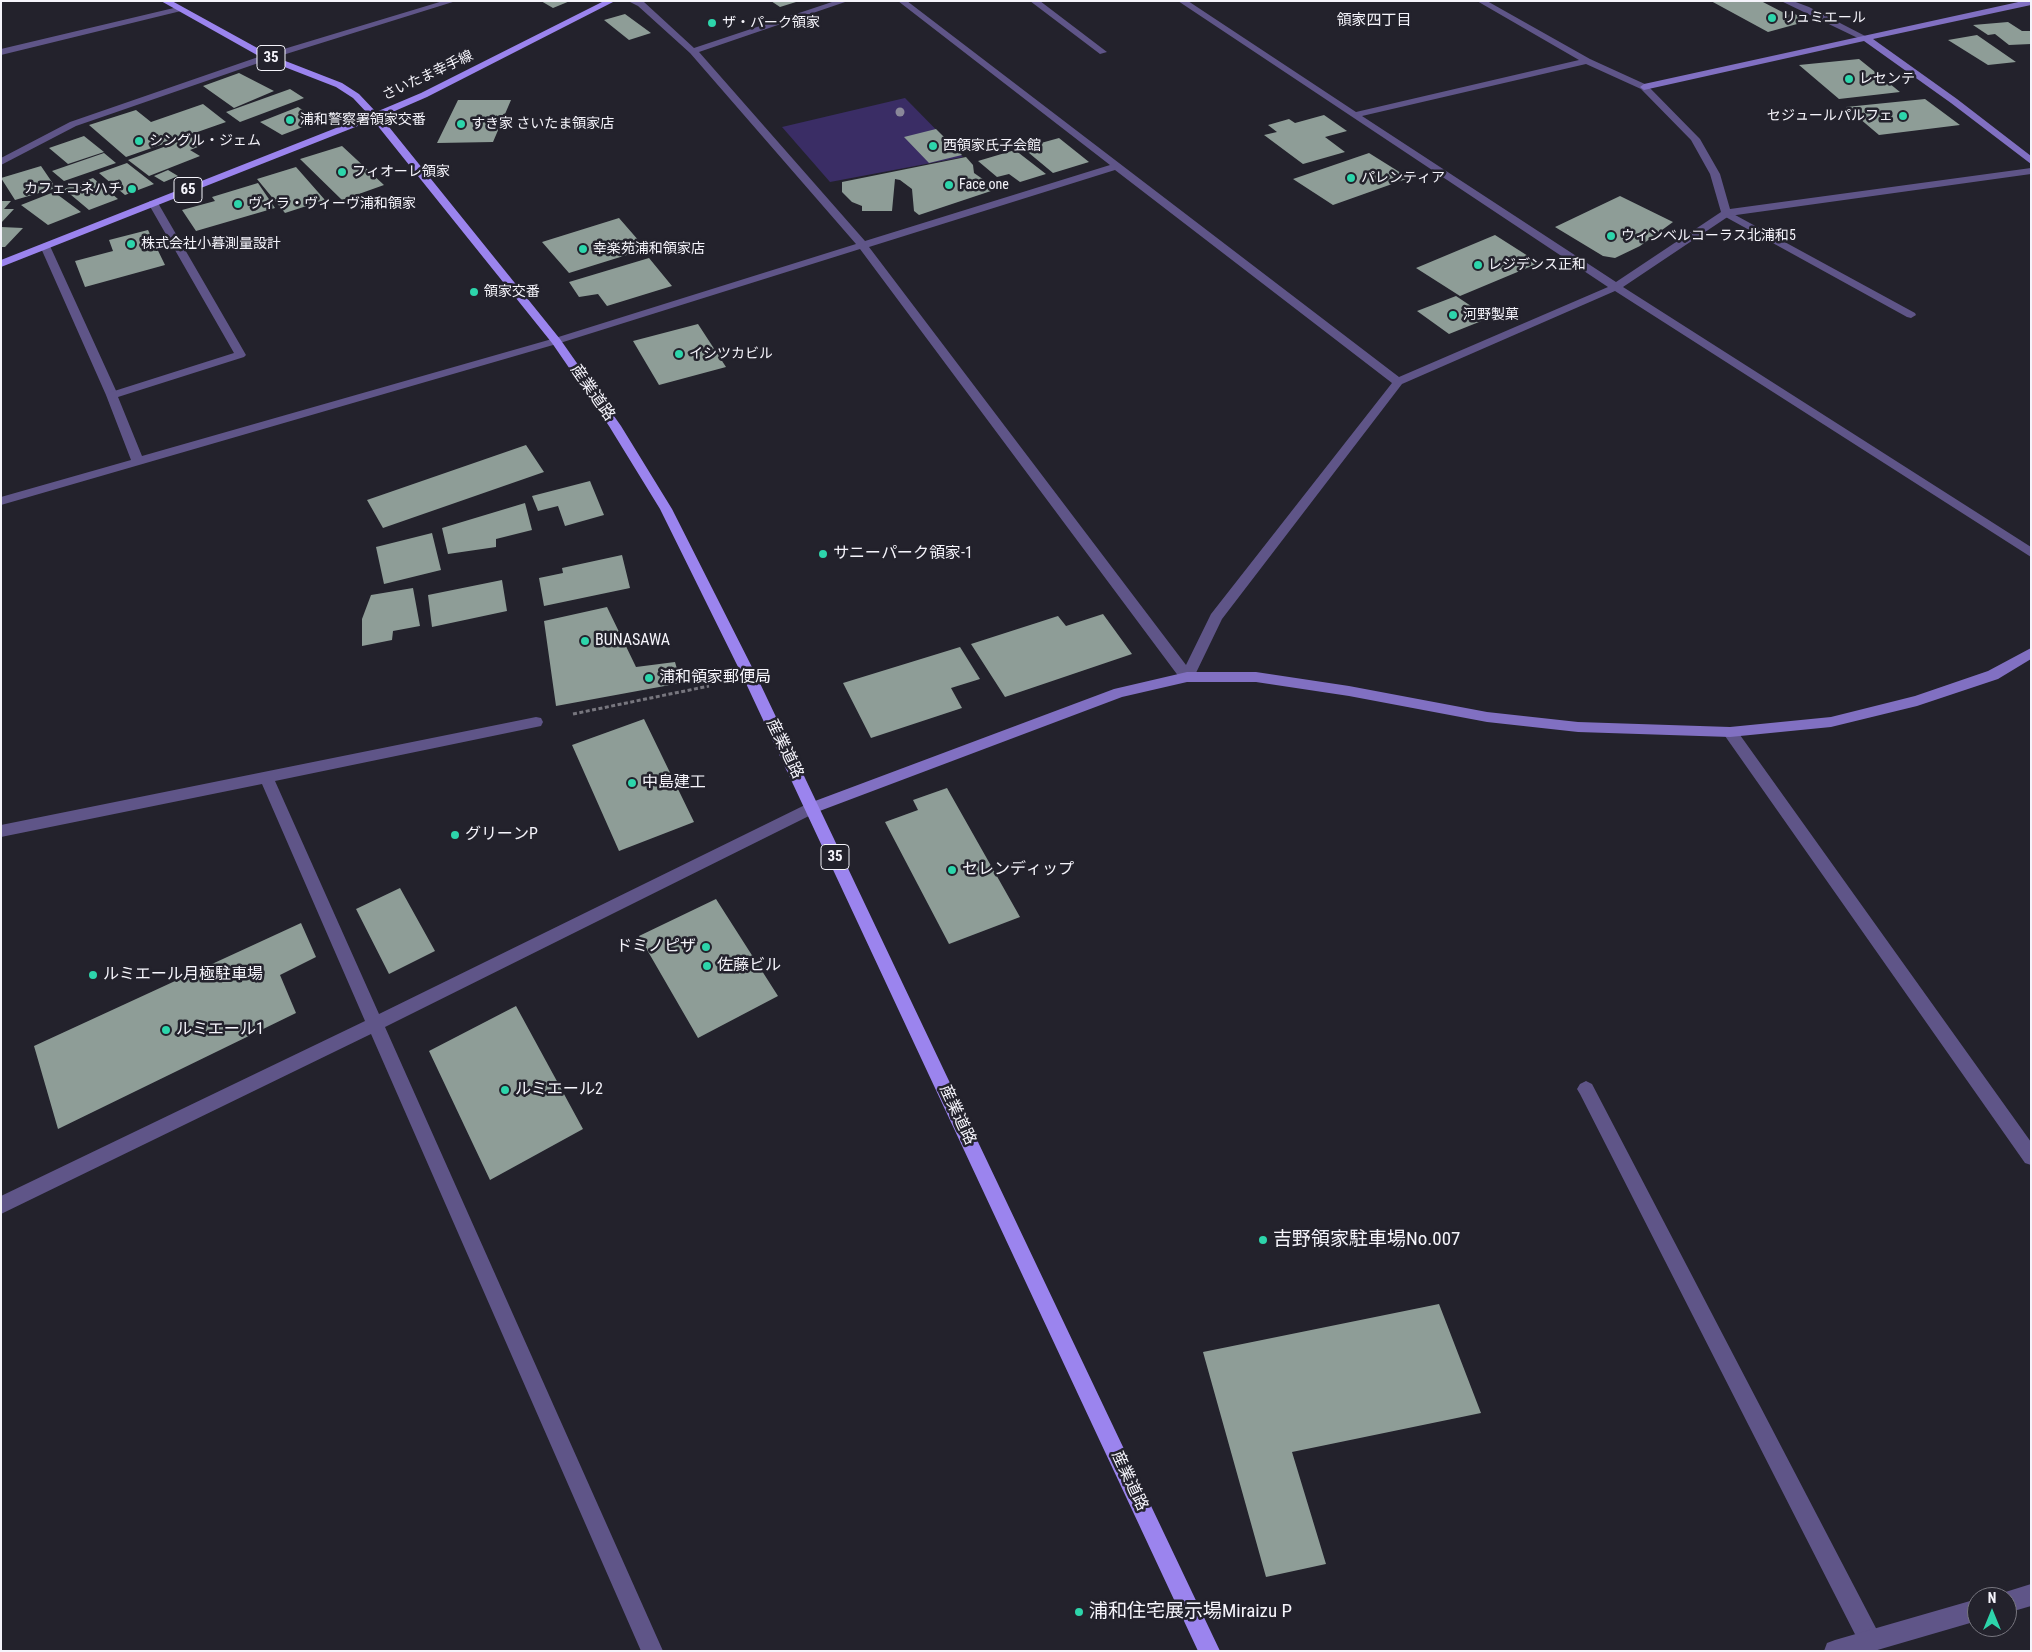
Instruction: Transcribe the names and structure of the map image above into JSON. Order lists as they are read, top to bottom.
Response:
{
  "streets": {
    "main road": [
      "35",
      "さいたま幸手線",
      "65",
      "産業道路"
    ]
  },
  "crossings": [
    ["さいたま幸手線", "産業道路"]
  ],
  "districts": ["領家四丁目"],
  "places": [
    "リュミエール",
    "ザ・パーク領家",
    "レセンテ",
    "セジュールパルフェ",
    "浦和警察署領家交番",
    "すき家 さいたま領家店",
    "シングル・ジェム",
    "西領家氏子会館",
    "フィオーレ領家",
    "パレンティア",
    "Face one",
    "カフェコネハチ",
    "ヴィラ・ヴィーヴ浦和領家",
    "ウィンベルコーラス北浦和5",
    "株式会社小暮測量設計",
    "幸楽苑浦和領家店",
    "レジデンス正和",
    "領家交番",
    "河野製菓",
    "イシツカビル",
    "サニーパーク領家-1",
    "BUNASAWA",
    "浦和領家郵便局",
    "中島建工",
    "グリーンP",
    "セレンディップ",
    "ドミノピザ",
    "佐藤ビル",
    "ルミエール月極駐車場",
    "ルミエール1",
    "ルミエール2",
    "吉野領家駐車場No.007",
    "浦和住宅展示場Miraizu P"
  ],
  "north": "top"
}
